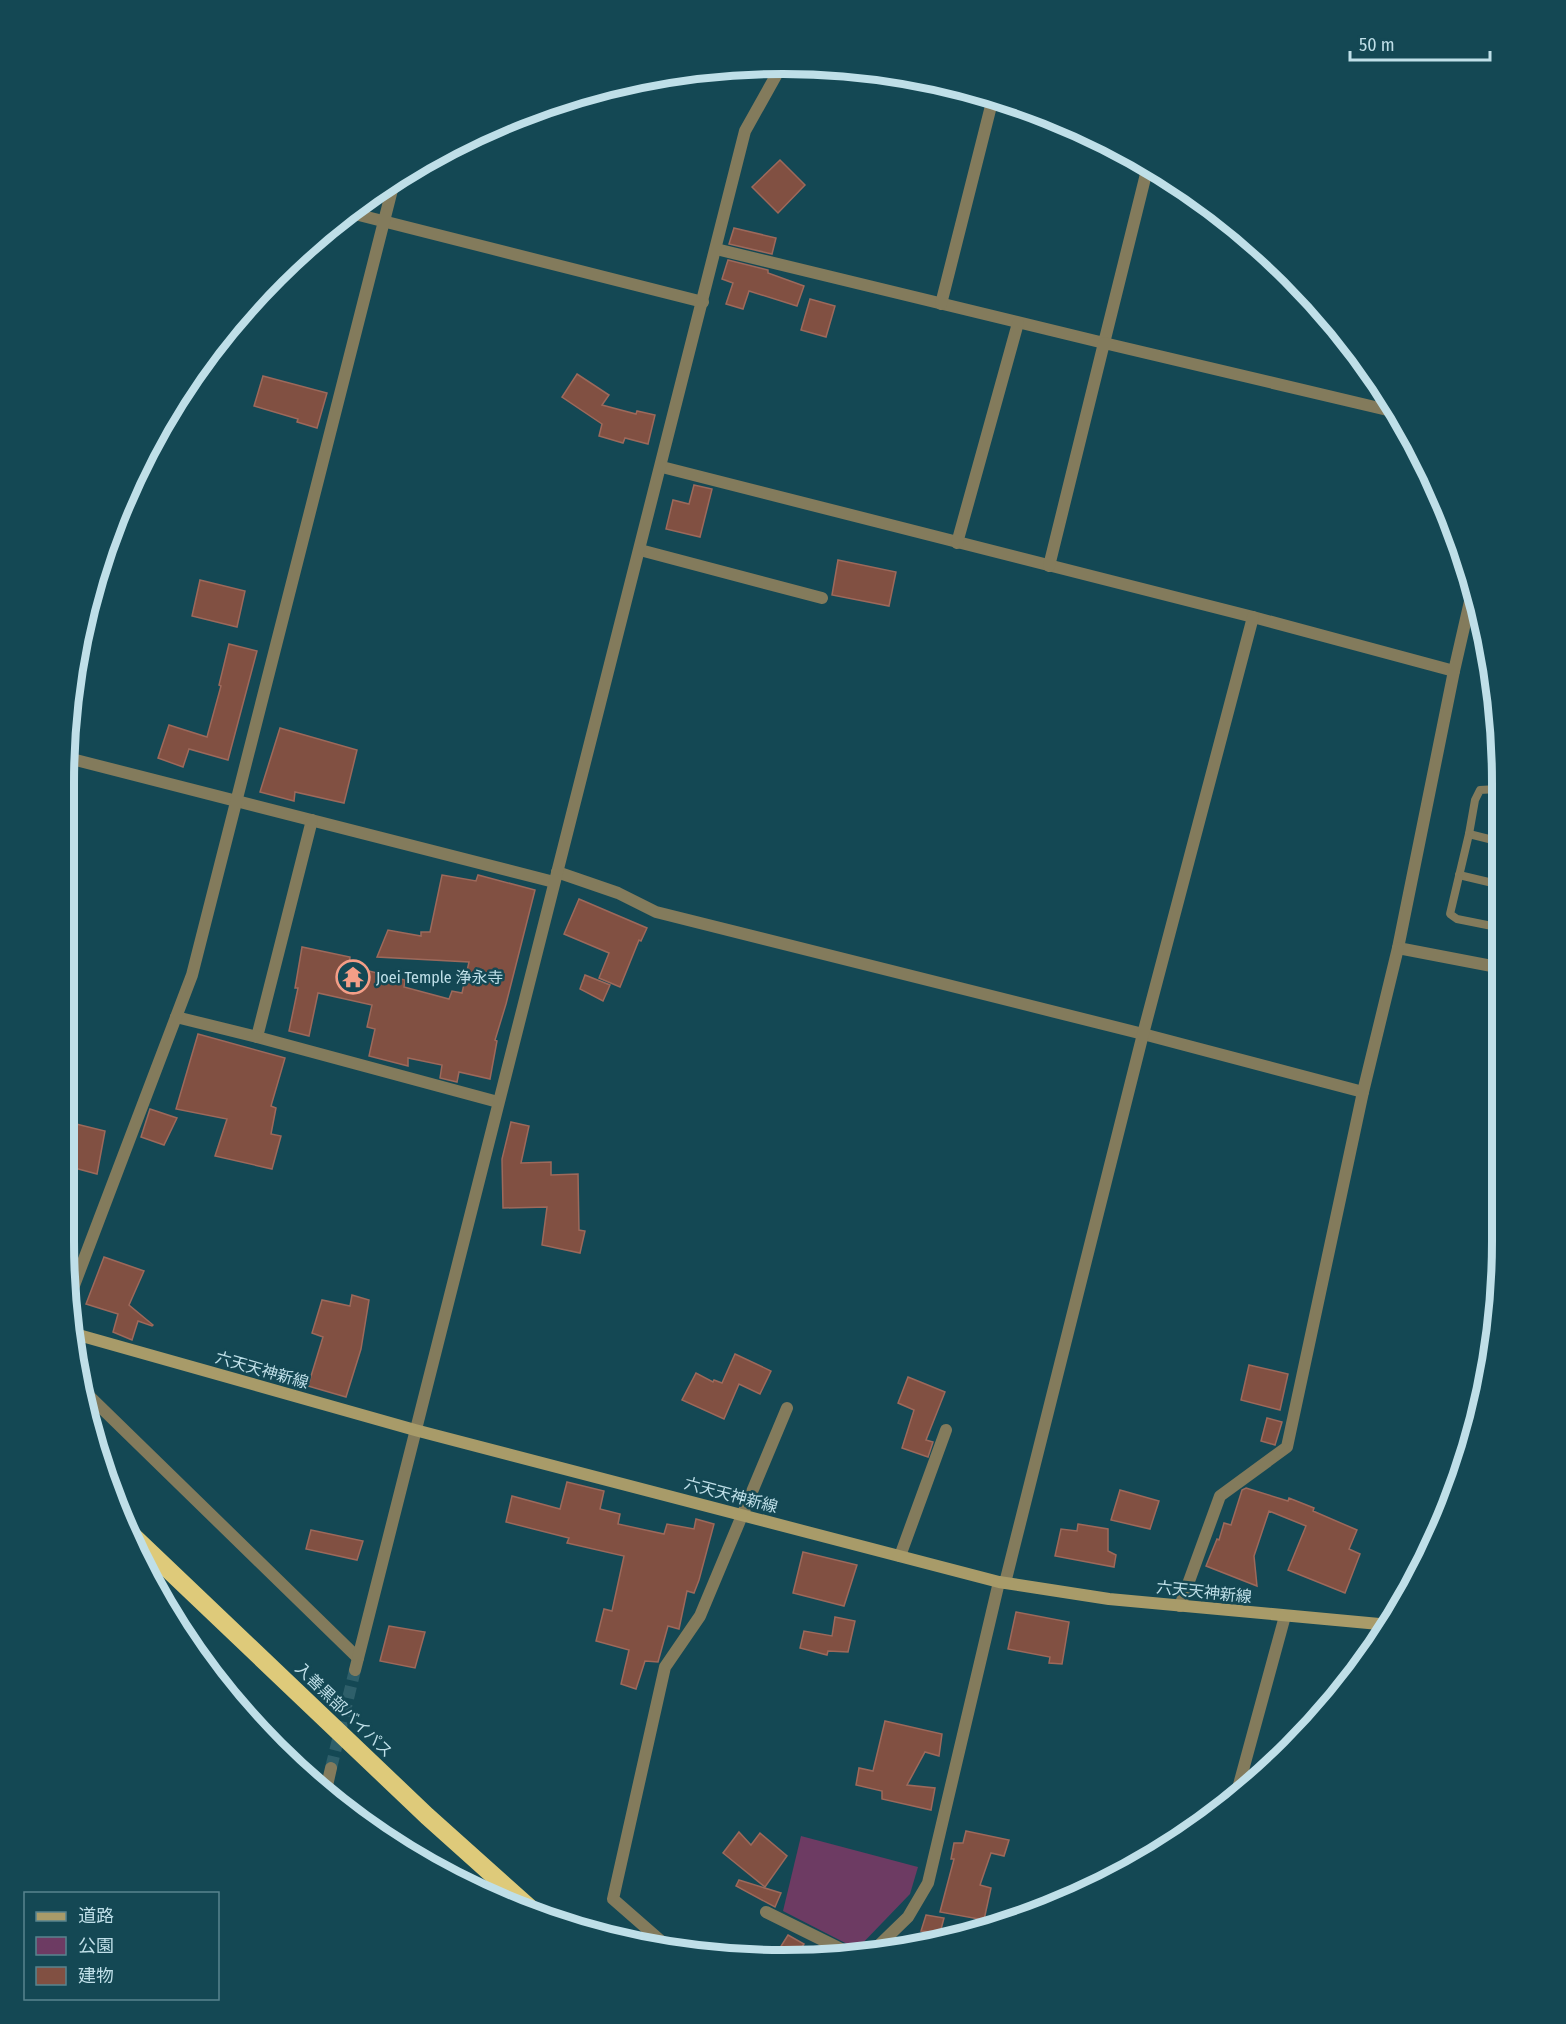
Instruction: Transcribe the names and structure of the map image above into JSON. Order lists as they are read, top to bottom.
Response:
{
  "streets": {
    "highway": ["入善黒部バイパス"],
    "main road": ["六天天神新線"]
  },
  "places": {
    "temple": ["Joei Temple 浄永寺"]
  },
  "legend": ["道路", "公園", "建物"],
  "scale_bar": "50 m"
}
